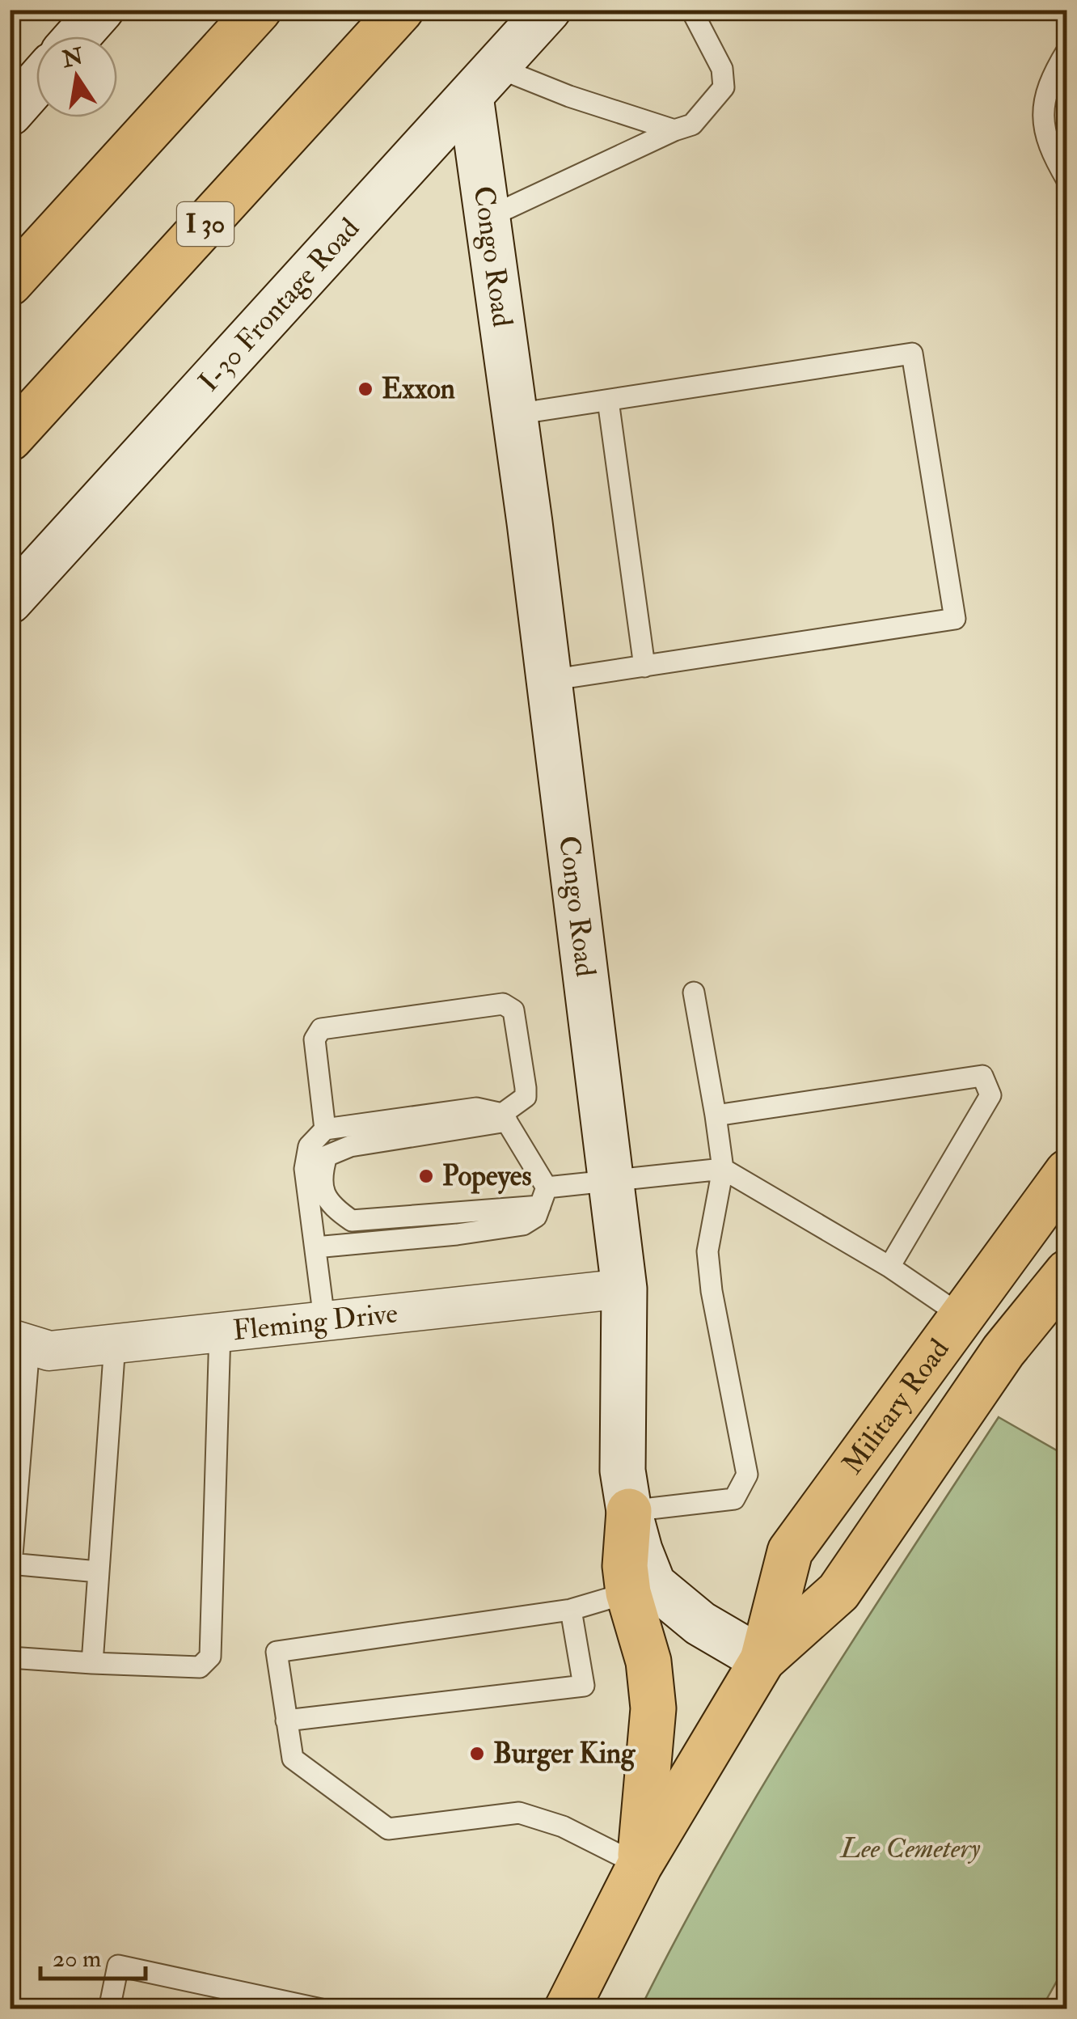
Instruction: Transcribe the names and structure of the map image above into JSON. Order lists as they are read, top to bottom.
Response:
{
  "streets": {
    "main road": ["I 30", "Military Road"],
    "street": ["Congo Road", "I-30 Frontage Road", "Fleming Drive"]
  },
  "crossings": [
    ["Congo Road", "I-30 Frontage Road"],
    ["Congo Road", "Fleming Drive"]
  ],
  "parks": ["Lee Cemetery"],
  "places": ["Exxon", "Popeyes", "Burger King"],
  "scale_bar": "20 m",
  "north": "top"
}
